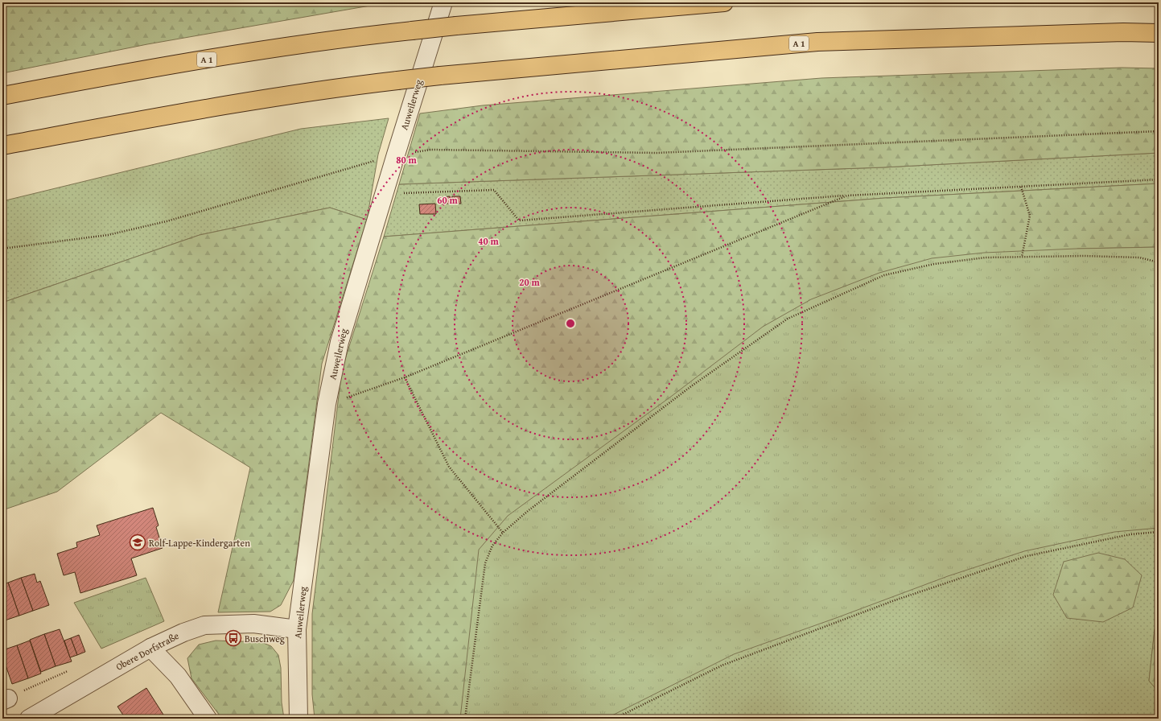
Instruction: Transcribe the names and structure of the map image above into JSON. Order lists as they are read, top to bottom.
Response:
{
  "streets": {
    "highway": ["A 1"],
    "street": ["Auweilerweg", "Obere Dorfstraße"]
  },
  "crossings": [
    ["Auweilerweg", "Obere Dorfstraße"]
  ],
  "places": {
    "school or university": ["Rolf-Lappe-Kindergarten"],
    "bus stop": ["Buschweg"]
  },
  "rings": [
    "80 m",
    "60 m",
    "40 m",
    "20 m"
  ]
}
